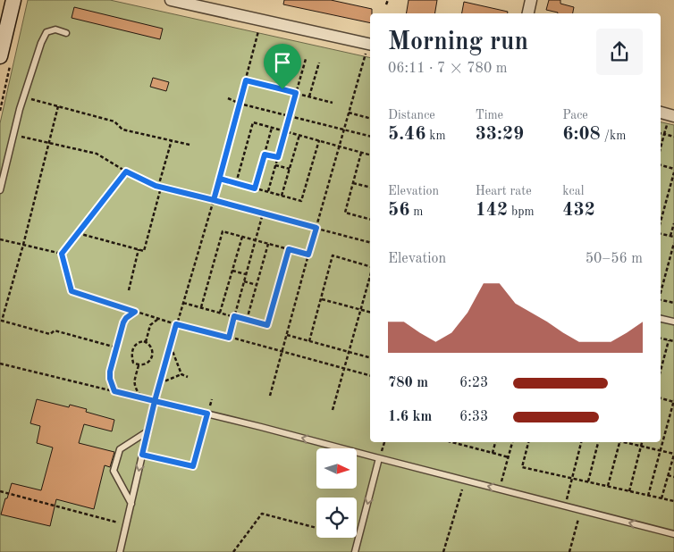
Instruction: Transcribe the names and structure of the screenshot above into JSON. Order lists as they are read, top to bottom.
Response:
{
  "north": "right",
  "page": {
    "heading": ["Morning run", "06:11 · 7 × 780 m"],
    "stats": [
      ["Distance", "5.46 km"],
      ["Time", "33:29"],
      ["Pace", "6:08 /km"],
      ["Elevation", "56 m"],
      ["Heart rate", "142 bpm"],
      ["kcal", "432"]
    ],
    "chart": ["Elevation", "50–56 m"],
    "list": [
      {
        "name": "780 m",
        "note": "6:23"
      },
      {
        "name": "1.6 km",
        "note": "6:33"
      }
    ]
  }
}
